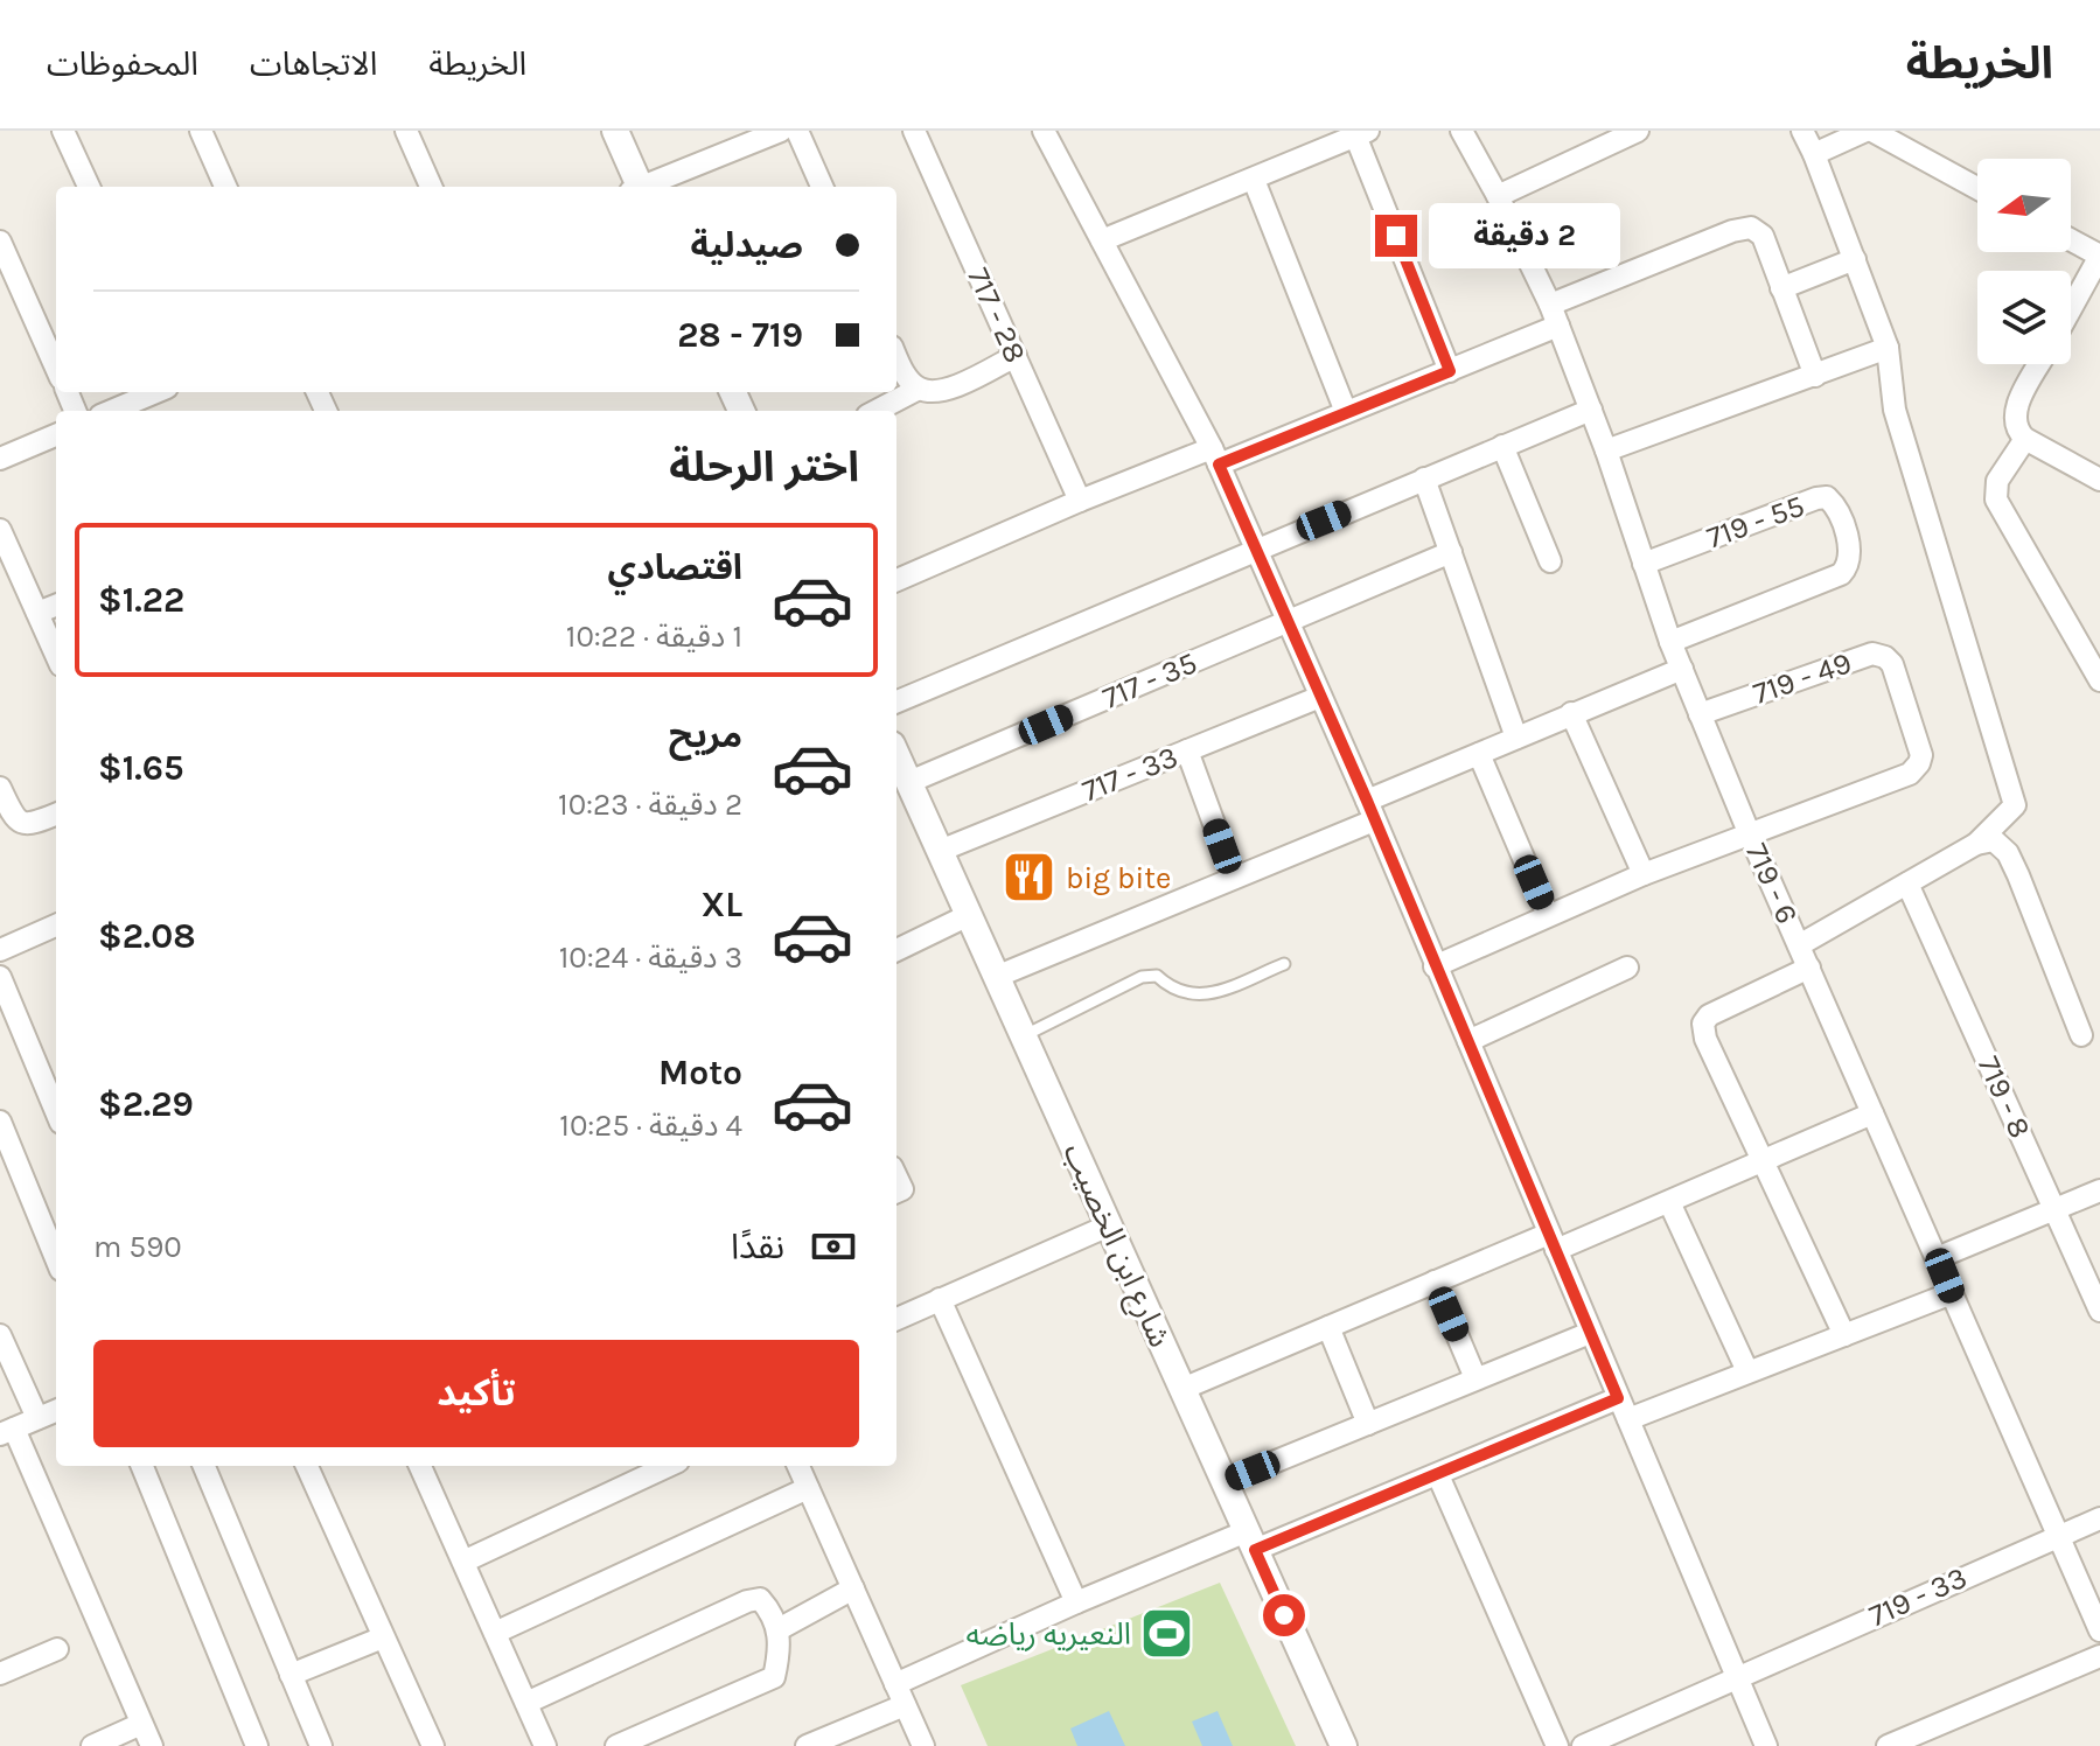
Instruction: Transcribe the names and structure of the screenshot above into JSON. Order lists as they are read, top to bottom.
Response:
{
  "streets": {
    "street": [
      "717 - 28",
      "719 - 55",
      "719 - 49",
      "717 - 35",
      "717 - 33",
      "719 - 6",
      "719 - 8",
      "شارع ابن الخصيب",
      "719 - 33"
    ]
  },
  "crossings": [
    ["719 - 55", "719 - 6"],
    ["719 - 49", "719 - 6"],
    ["717 - 35", "شارع ابن الخصيب"],
    ["717 - 33", "شارع ابن الخصيب"],
    ["719 - 6", "719 - 33"]
  ],
  "places": {
    "restaurant": ["big bite"],
    "sports": ["النعيريه رياضه"]
  },
  "north": "left",
  "page": {
    "header": "الخريطة",
    "nav": ["الخريطة", "الاتجاهات", "المحفوظات"],
    "banner": ["صيدلية", "719 - 28"],
    "bubble": "2 دقيقة",
    "heading": "اختر الرحلة",
    "list": [
      {
        "name": "اقتصادي",
        "note": "1 دقيقة · 10:22",
        "value": "$1.22"
      },
      {
        "name": "مريح",
        "note": "2 دقيقة · 10:23",
        "value": "$1.65"
      },
      {
        "name": "XL",
        "note": "3 دقيقة · 10:24",
        "value": "$2.08"
      },
      {
        "name": "Moto",
        "note": "4 دقيقة · 10:25",
        "value": "$2.29"
      }
    ],
    "pay": ["نقدًا", "590 m"],
    "buttons": "تأكيد"
  }
}
